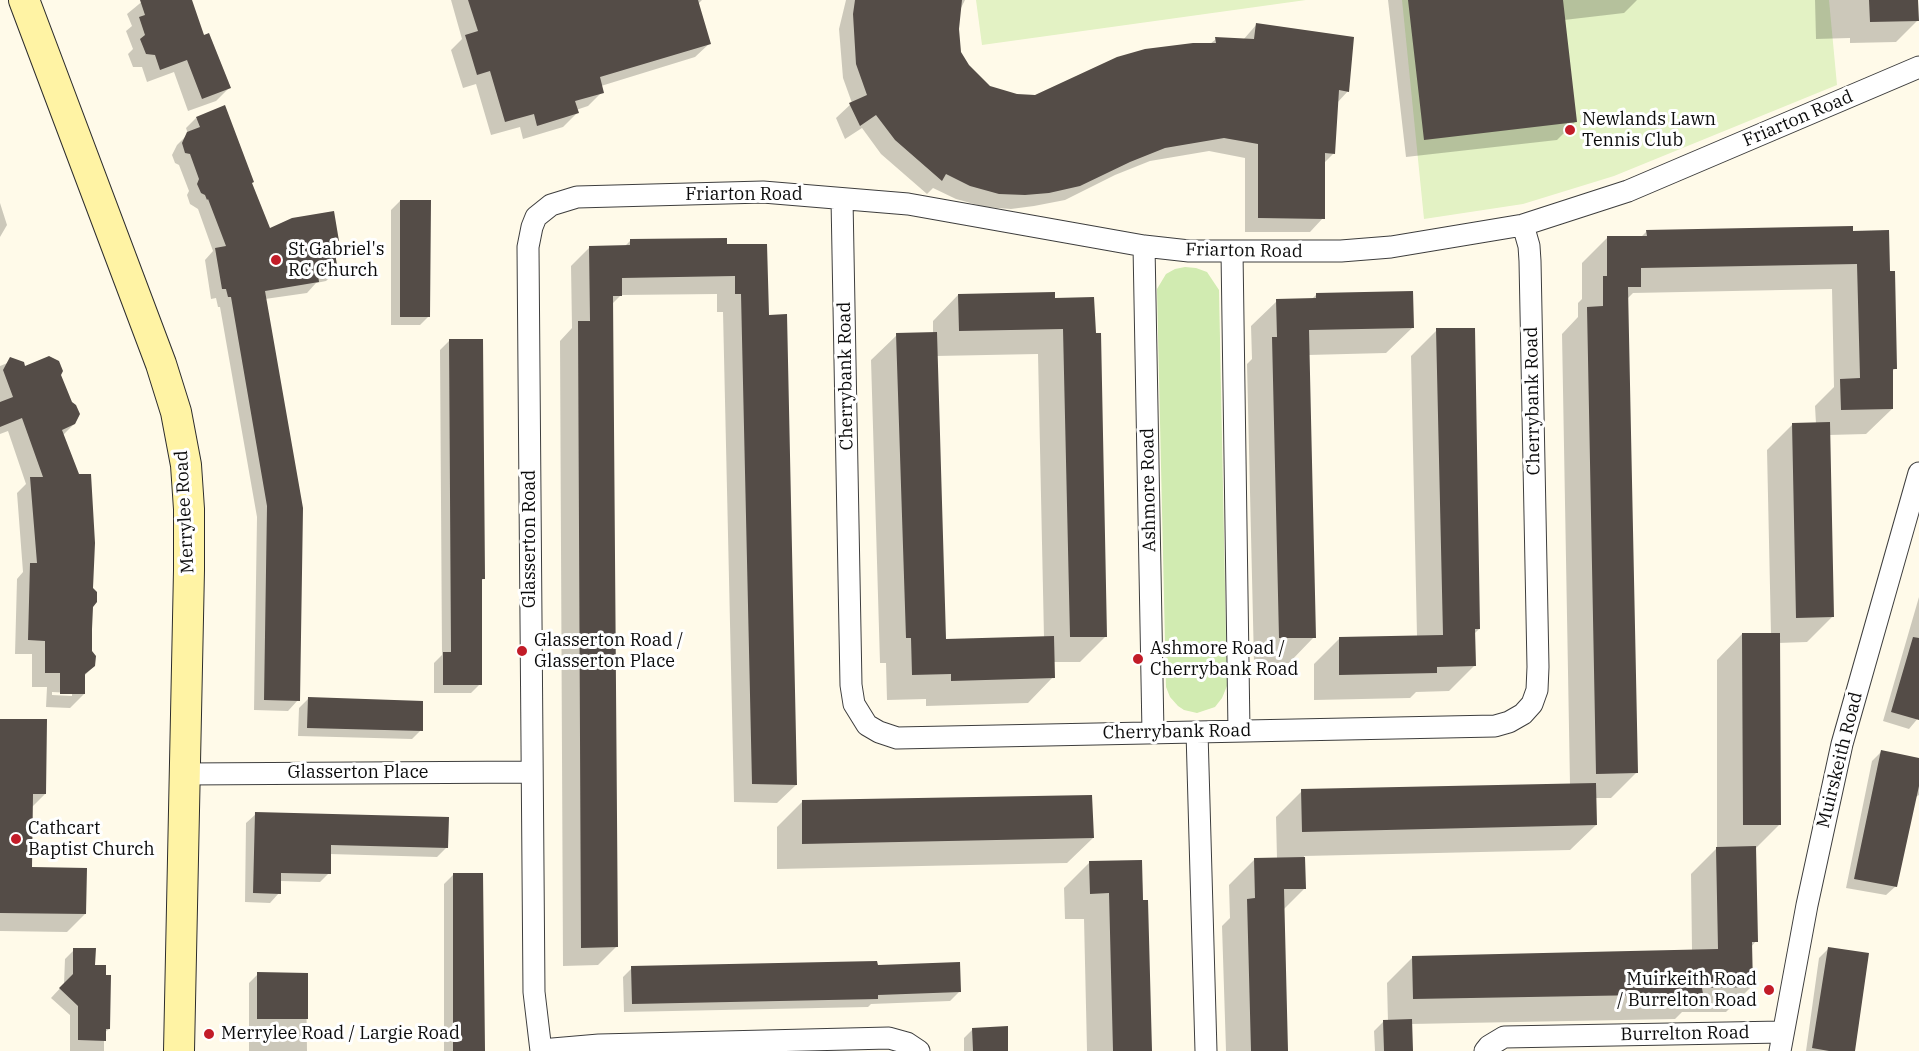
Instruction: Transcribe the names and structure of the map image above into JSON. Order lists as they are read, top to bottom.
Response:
{
  "streets": {
    "main road": ["Merrylee Road"],
    "street": [
      "Friarton Road",
      "Cherrybank Road",
      "Ashmore Road",
      "Glasserton Road",
      "Muirskeith Road",
      "Glasserton Place",
      "Burrelton Road"
    ]
  },
  "crossings": [
    ["Friarton Road", "Cherrybank Road"],
    ["Friarton Road", "Ashmore Road"],
    ["Friarton Road", "Glasserton Road"],
    ["Cherrybank Road", "Ashmore Road"],
    ["Merrylee Road", "Glasserton Place"],
    ["Glasserton Road", "Glasserton Place"],
    ["Muirskeith Road", "Burrelton Road"]
  ],
  "places": [
    "Newlands Lawn Tennis Club",
    "St Gabriel's RC Church",
    "Glasserton Road / Glasserton Place",
    "Ashmore Road / Cherrybank Road",
    "Cathcart Baptist Church",
    "Muirkeith Road / Burrelton Road",
    "Merrylee Road / Largie Road"
  ]
}
